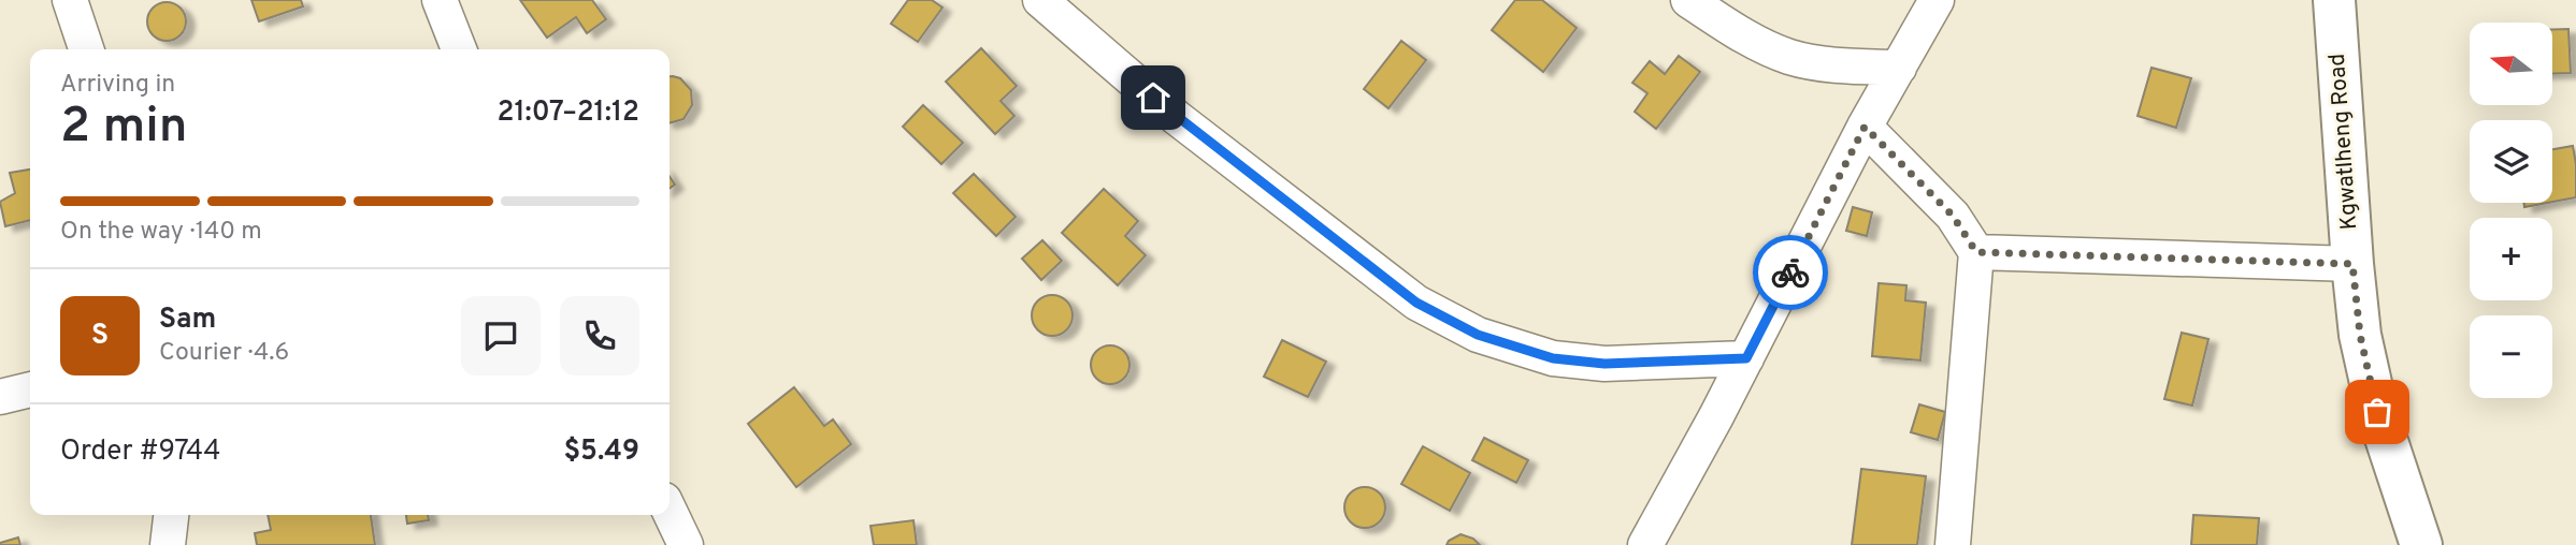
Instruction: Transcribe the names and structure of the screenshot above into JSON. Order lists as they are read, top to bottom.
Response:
{
  "streets": {
    "street": ["Kgwatlheng Road"]
  },
  "north": "left",
  "page": {
    "map_buttons": ["+", "−"],
    "heading": ["2 min", "Arriving in", "21:07–21:12"],
    "panel": [
      "Sam",
      "Courier · 4.6",
      "Order #9744",
      "$5.49"
    ],
    "bar": "On the way · 140 m",
    "round": "S"
  }
}
